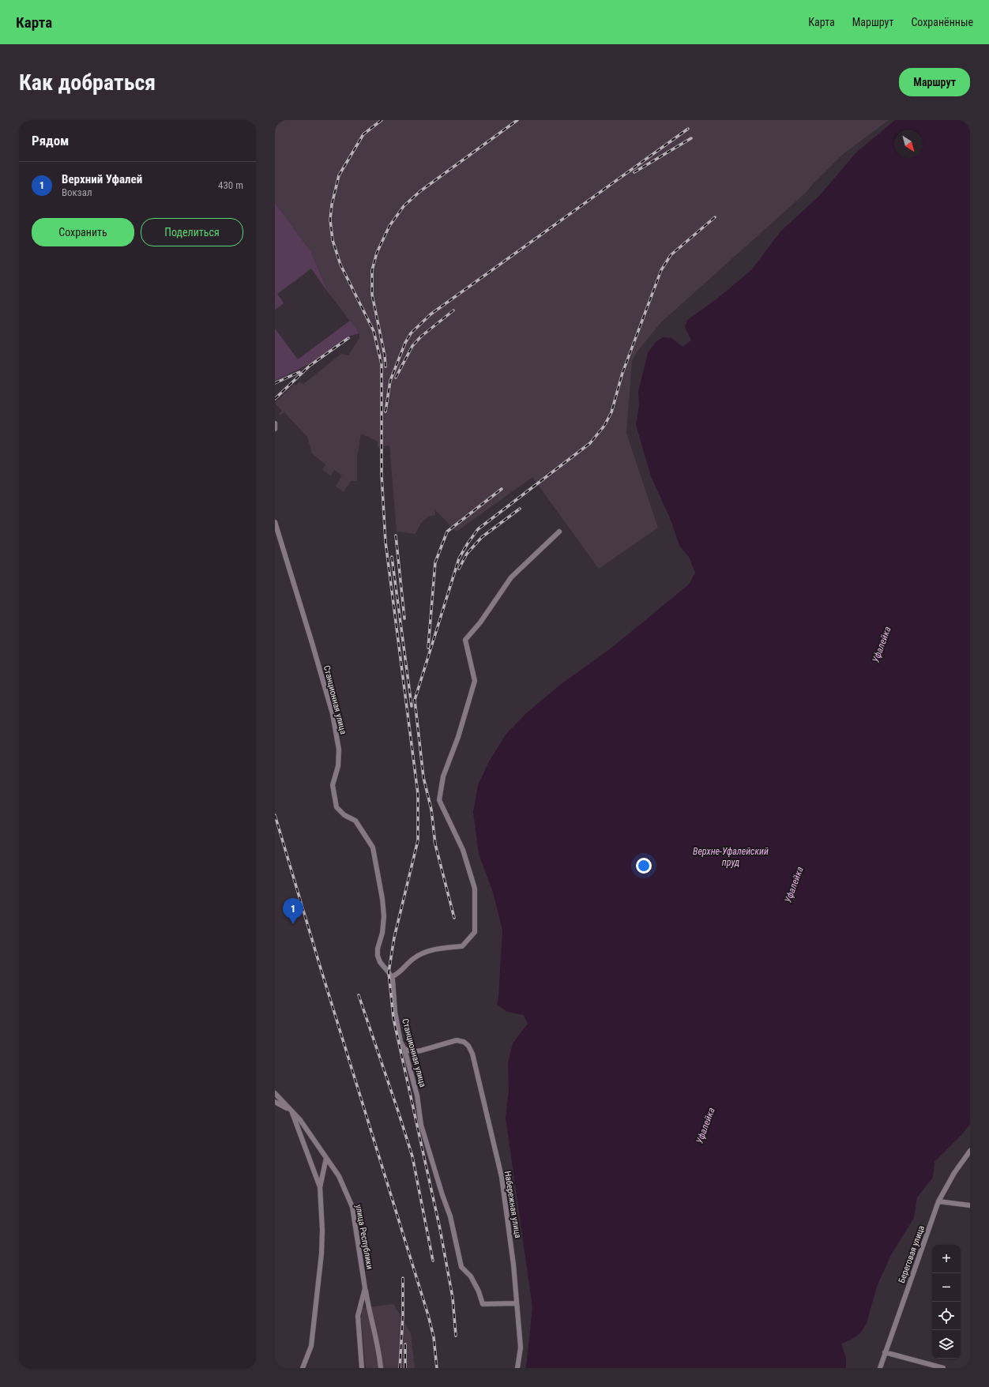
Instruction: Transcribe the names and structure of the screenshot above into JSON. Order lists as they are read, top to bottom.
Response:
{
  "streets": {
    "street": [
      "Станционная улица",
      "Набережная улица",
      "улица Республики",
      "Береговая улица"
    ]
  },
  "crossings": [
    ["Станционная улица", "Набережная улица"]
  ],
  "water": ["Уфалейка", "Верхне-Уфалейский пруд"],
  "north": "bottom right",
  "page": {
    "header": "Карта",
    "nav": ["Карта", "Маршрут", "Сохранённые"],
    "buttons": [
      "Маршрут",
      ["Сохранить", "Поделиться"]
    ],
    "title": "Как добраться",
    "heading": "Рядом",
    "list": [
      {
        "mark": "1",
        "name": "Верхний Уфалей",
        "note": "Вокзал",
        "value": "430 m"
      }
    ],
    "pins": "1",
    "map_buttons": ["+", "−"]
  }
}
